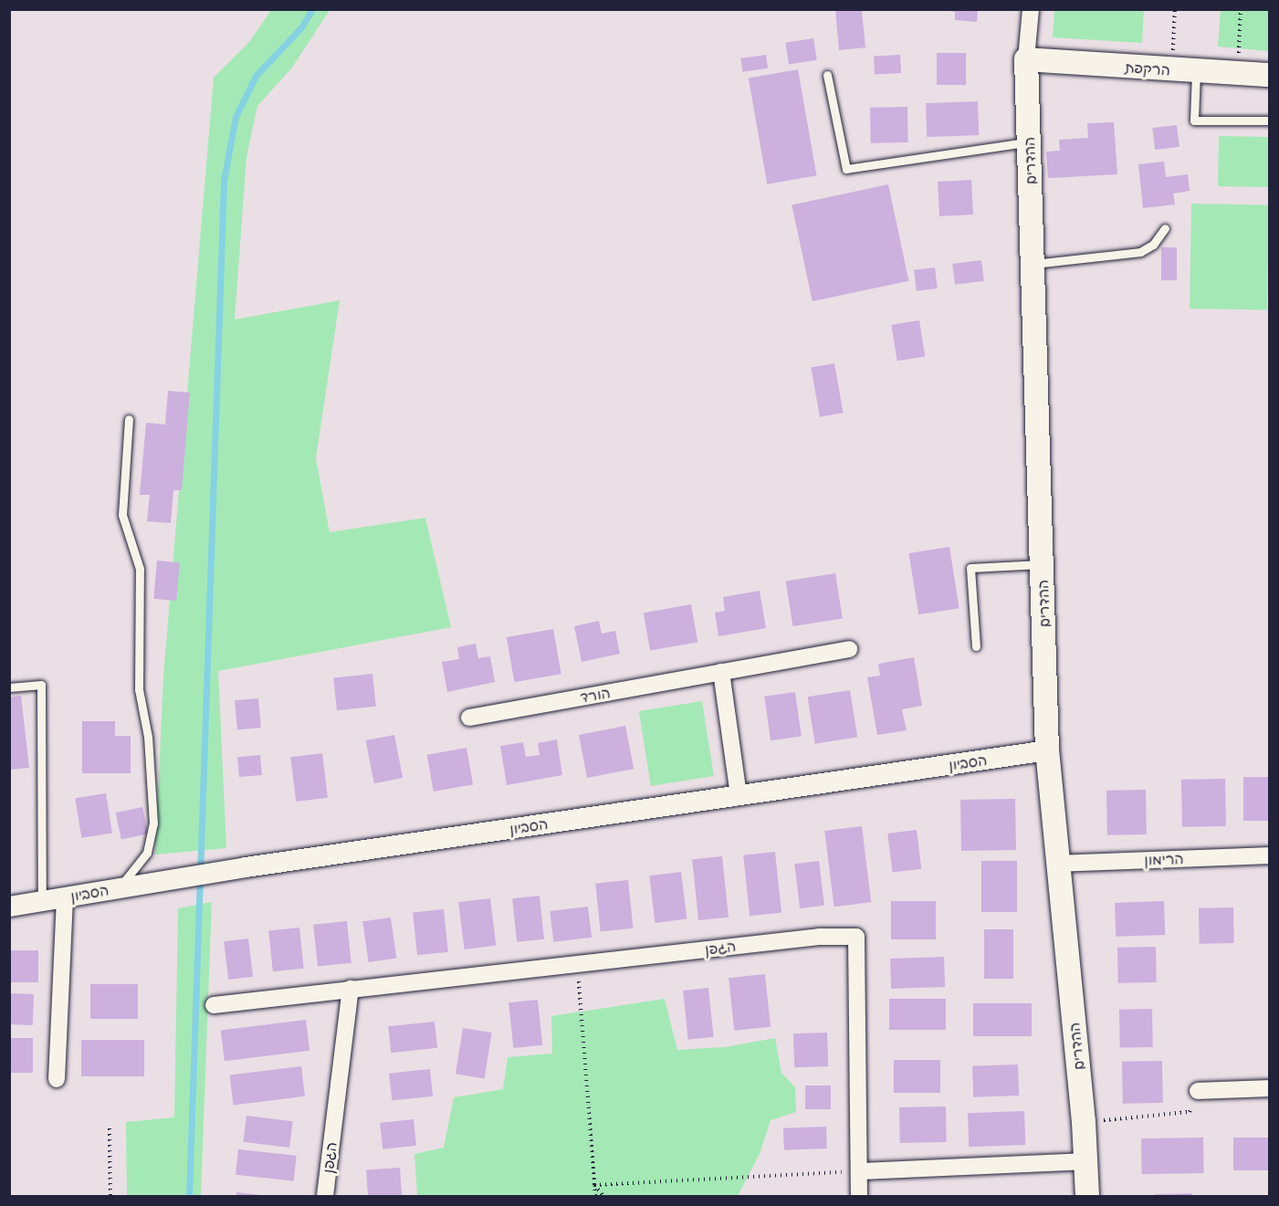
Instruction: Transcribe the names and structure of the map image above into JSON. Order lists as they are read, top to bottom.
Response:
{
  "streets": {
    "main road": ["הרקפת", "ההדרים"],
    "street": [
      "הורד",
      "הסביון",
      "הרימון",
      "הגפן"
    ]
  },
  "crossings": [
    ["הרקפת", "ההדרים"],
    ["ההדרים", "הסביון"],
    ["ההדרים", "הרימון"]
  ]
}
